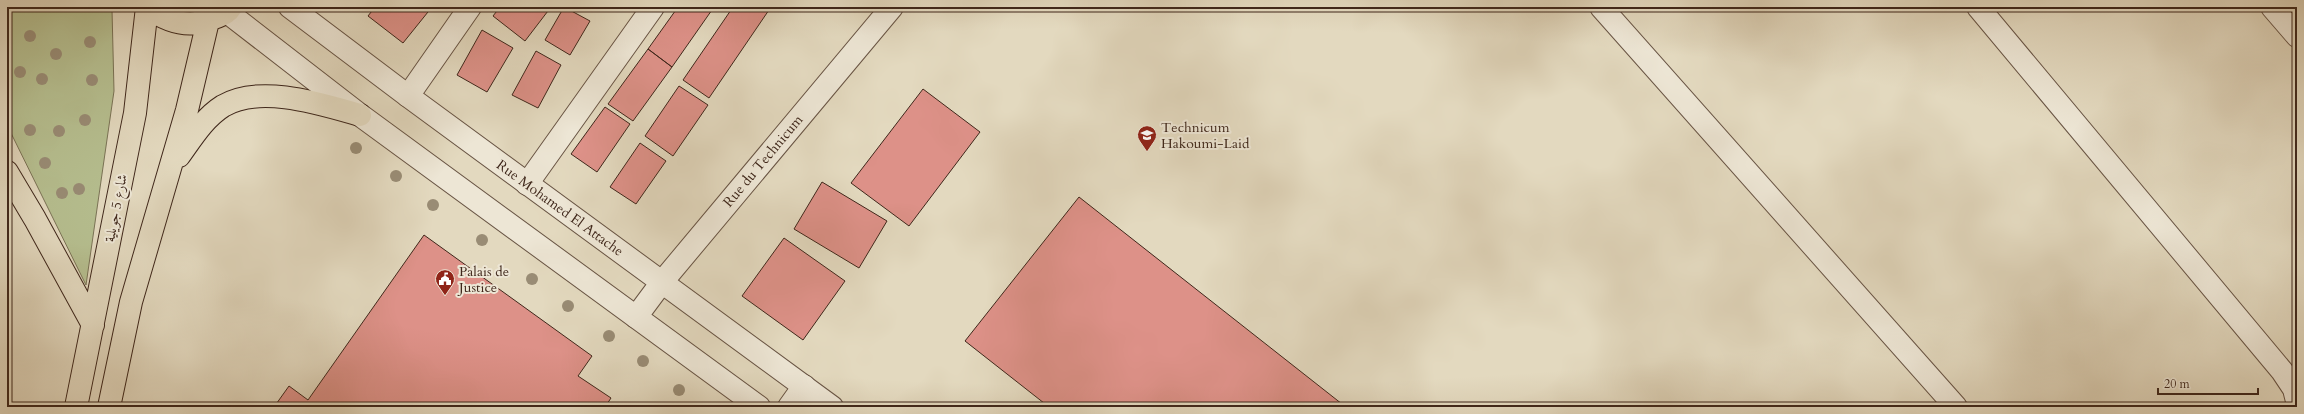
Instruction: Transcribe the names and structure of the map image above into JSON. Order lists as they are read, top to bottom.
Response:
{
  "streets": {
    "main road": ["شارع 5 جويلية"],
    "street": ["Rue du Technicum", "Rue Mohamed El Attache"]
  },
  "crossings": [
    ["Rue du Technicum", "Rue Mohamed El Attache"]
  ],
  "places": {
    "school or university": ["Technicum Hakoumi-Laid"],
    "public building": ["Palais de Justice"]
  },
  "scale_bar": "20 m"
}
